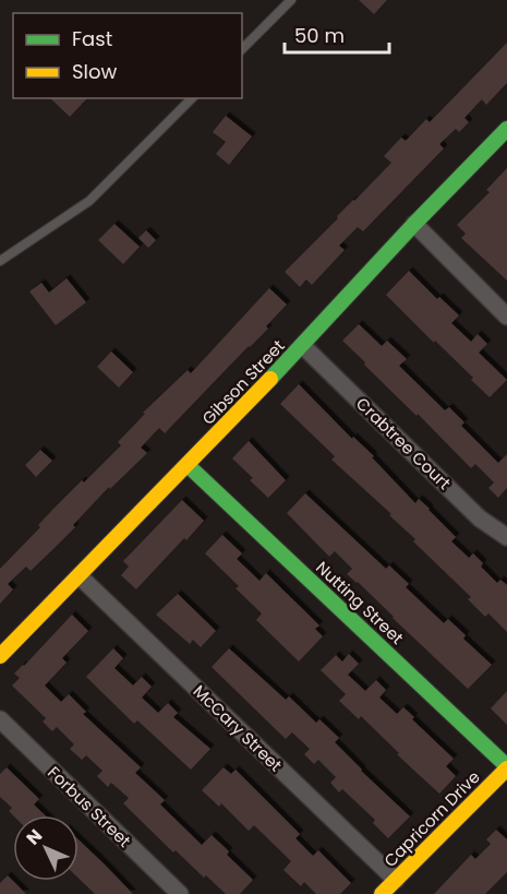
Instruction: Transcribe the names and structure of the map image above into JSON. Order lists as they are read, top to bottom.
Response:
{
  "streets": {
    "street": [
      "Gibson Street",
      "Crabtree Court",
      "Nutting Street",
      "McCary Street",
      "Forbus Street",
      "Capricorn Drive"
    ]
  },
  "crossings": [
    ["Gibson Street", "Crabtree Court"],
    ["Gibson Street", "Nutting Street"],
    ["Gibson Street", "McCary Street"],
    ["Nutting Street", "Capricorn Drive"],
    ["McCary Street", "Capricorn Drive"]
  ],
  "legend": ["Fast", "Slow"],
  "scale_bar": "50 m",
  "north": "top left"
}
